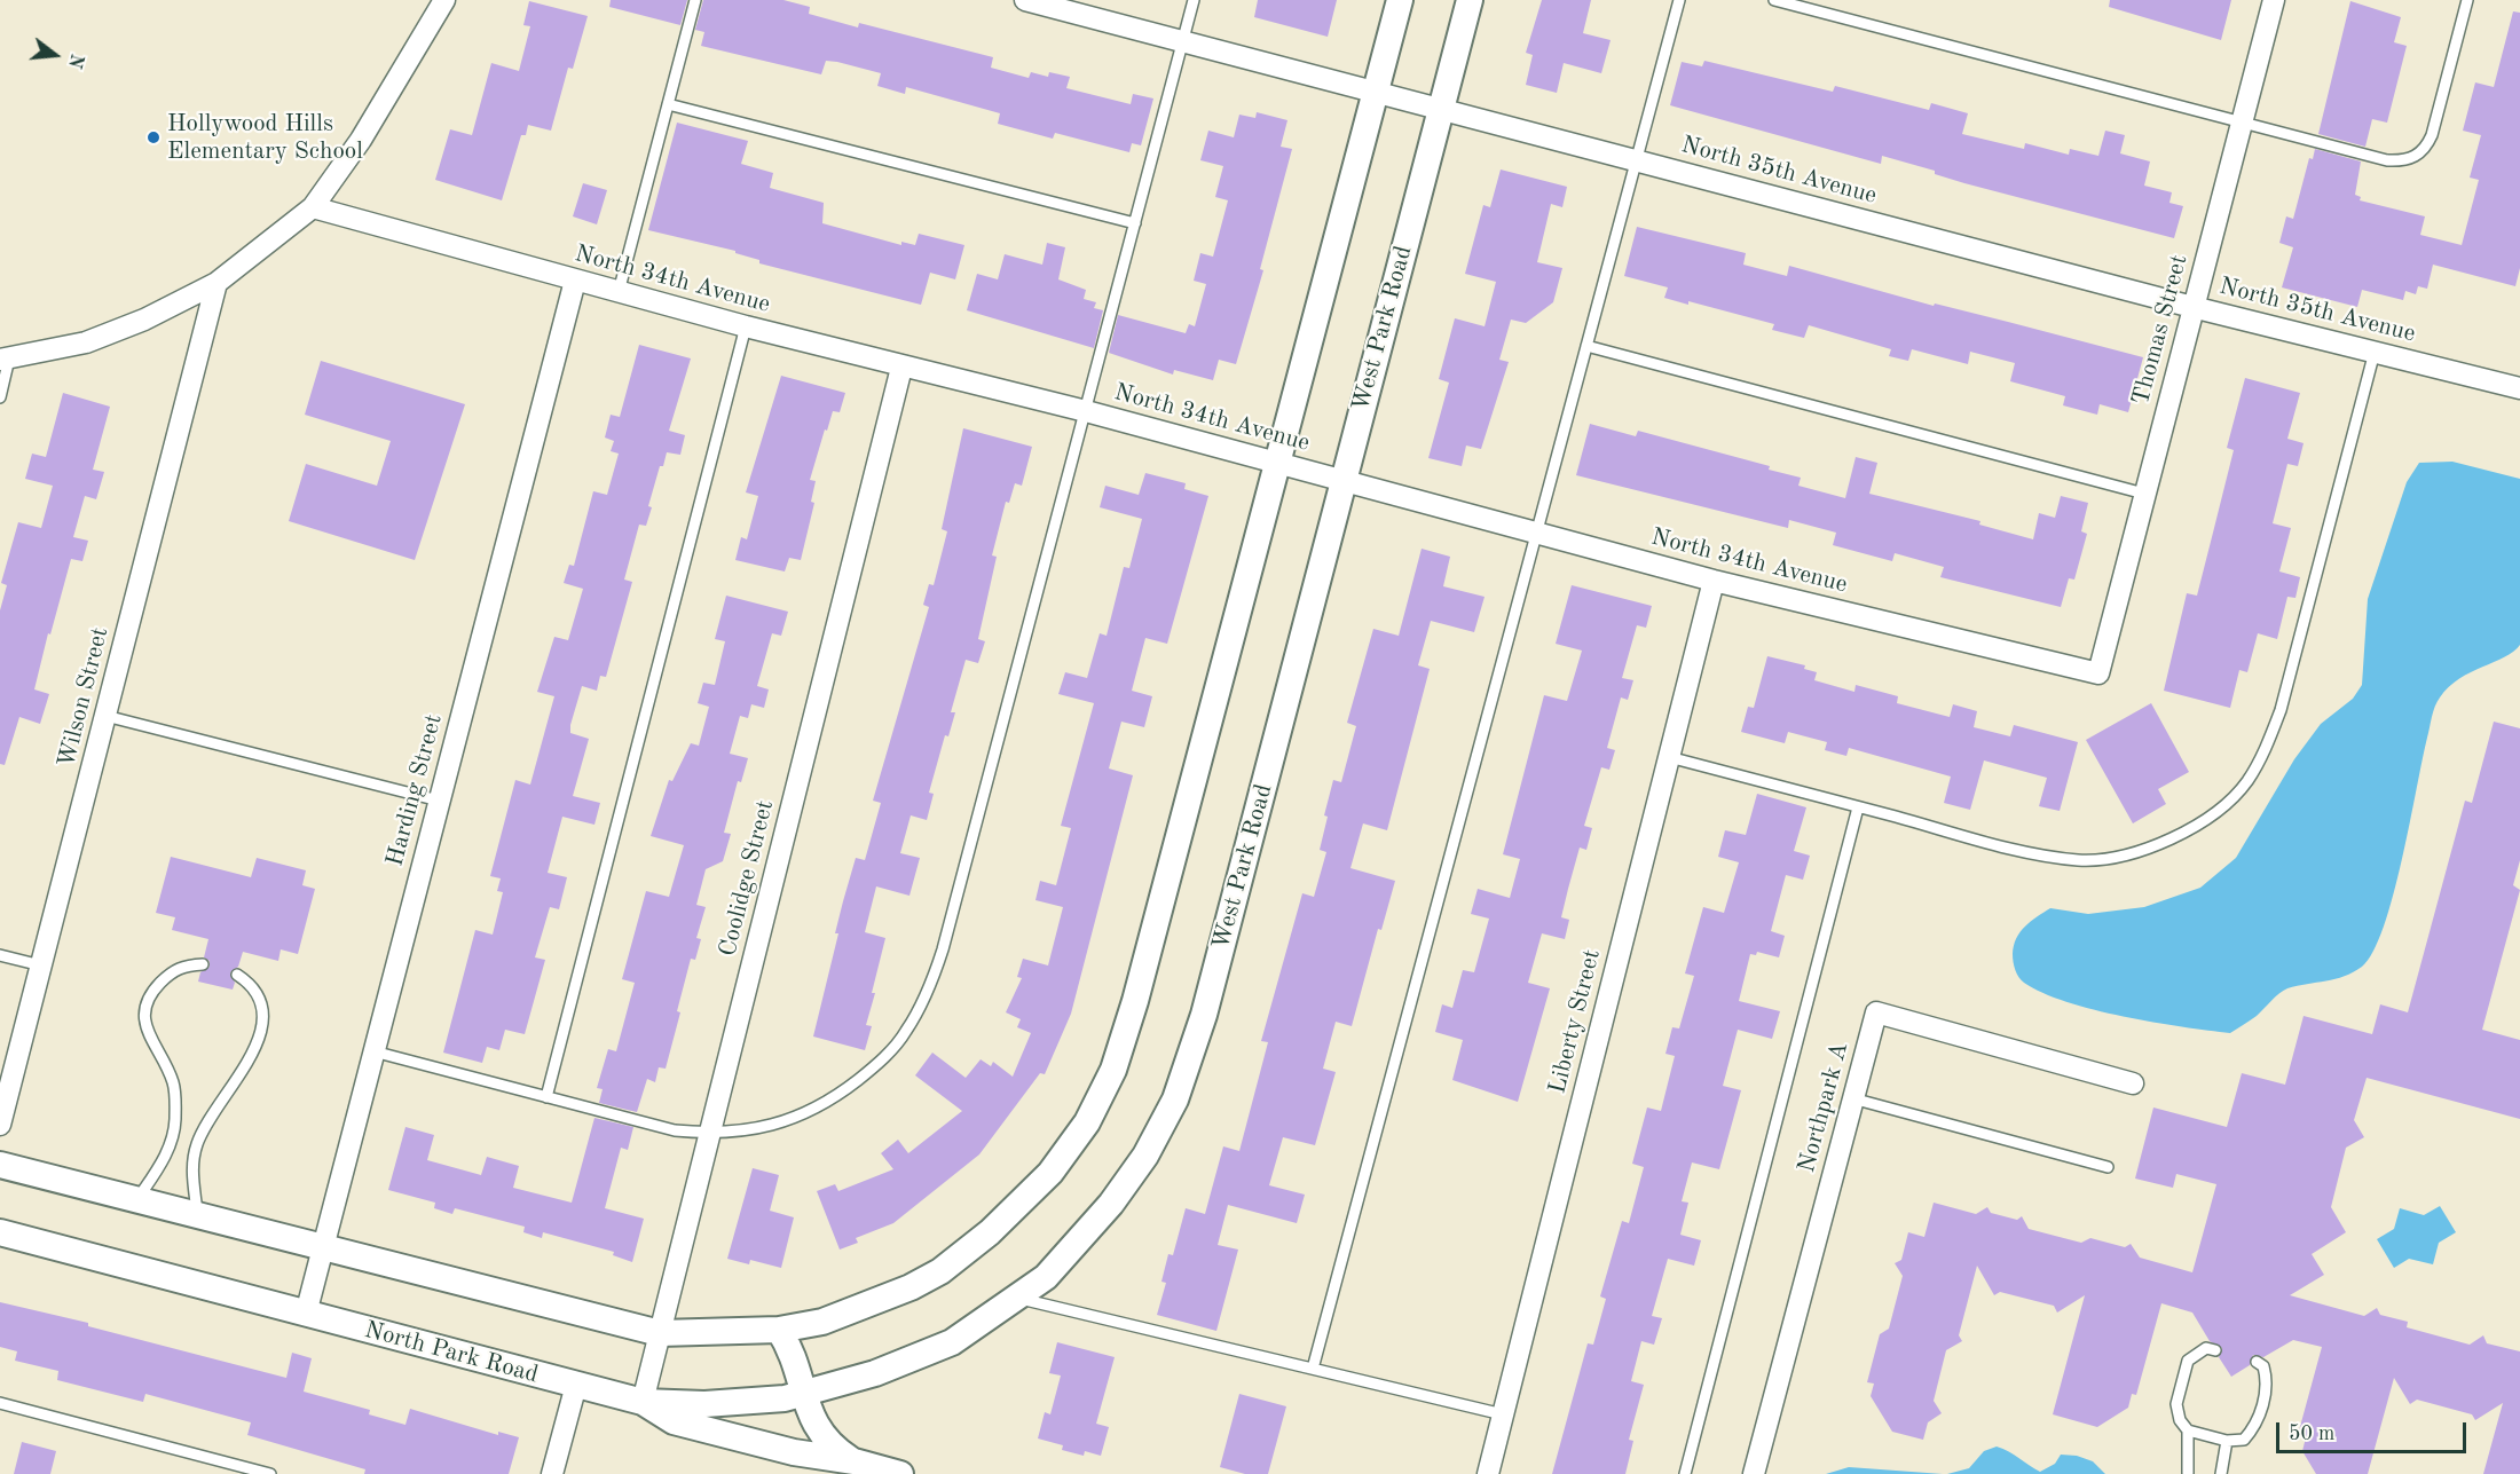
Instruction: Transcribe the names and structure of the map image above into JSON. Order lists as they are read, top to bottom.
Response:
{
  "streets": {
    "street": [
      "North 35th Avenue",
      "North 34th Avenue",
      "West Park Road",
      "Thomas Street",
      "Wilson Street",
      "Harding Street",
      "Coolidge Street",
      "Liberty Street",
      "Northpark A",
      "North Park Road"
    ]
  },
  "crossings": [
    ["North 35th Avenue", "West Park Road"],
    ["North 35th Avenue", "Thomas Street"],
    ["North 34th Avenue", "West Park Road"],
    ["North 34th Avenue", "Thomas Street"],
    ["North 34th Avenue", "Harding Street"],
    ["North 34th Avenue", "Coolidge Street"],
    ["North 34th Avenue", "Liberty Street"],
    ["West Park Road", "Coolidge Street"],
    ["West Park Road", "North Park Road"],
    ["Harding Street", "North Park Road"],
    ["Coolidge Street", "North Park Road"]
  ],
  "places": ["Hollywood Hills Elementary School"],
  "scale_bar": "50 m",
  "north": "right"
}
